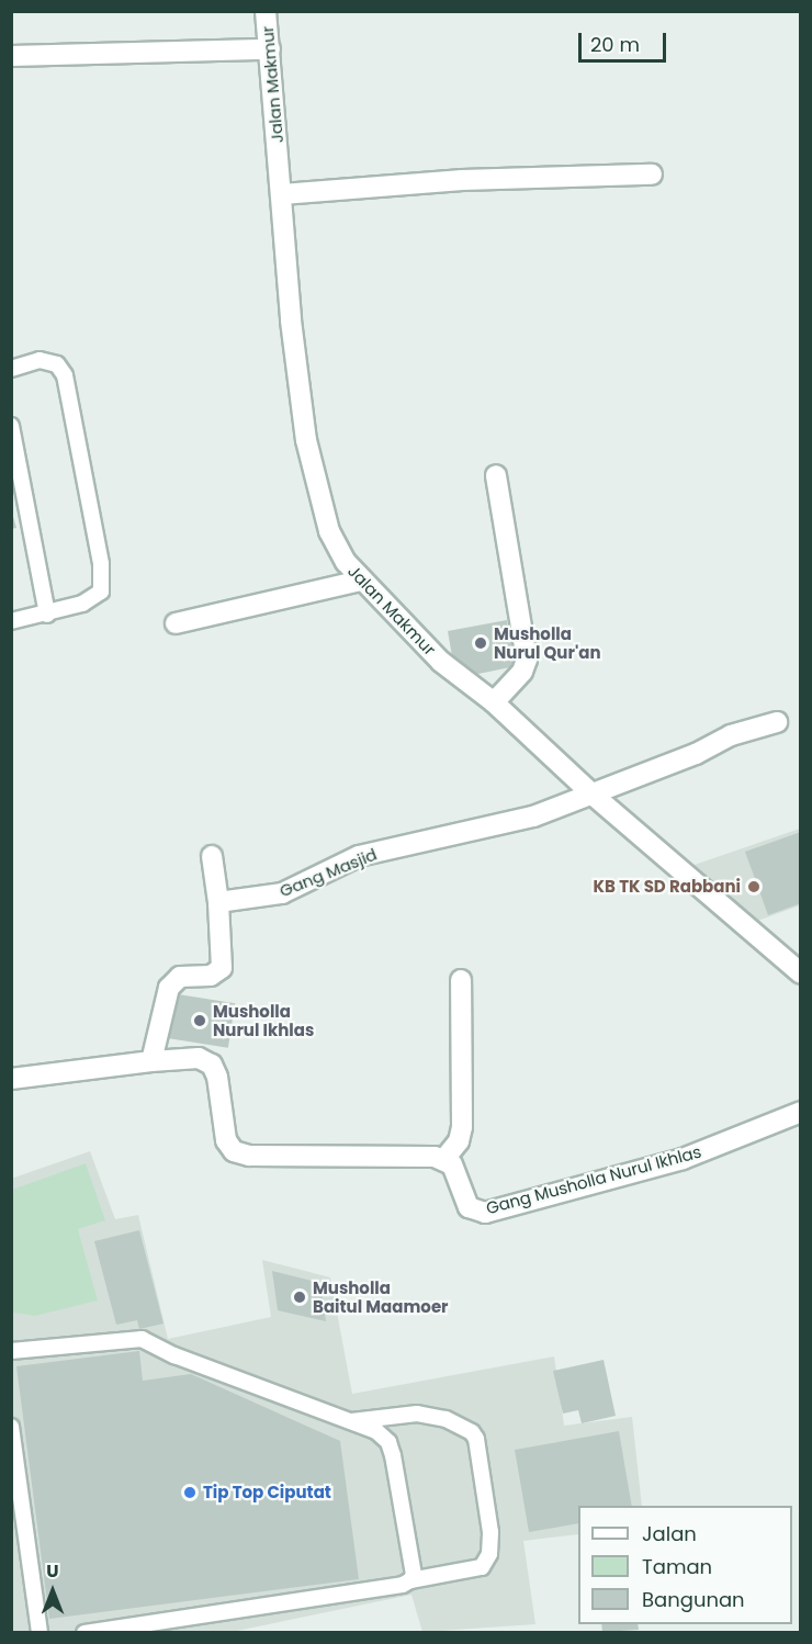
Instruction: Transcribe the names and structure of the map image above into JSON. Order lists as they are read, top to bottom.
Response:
{
  "streets": {
    "street": ["Jalan Makmur", "Gang Masjid", "Gang Musholla Nurul Ikhlas"]
  },
  "crossings": [
    ["Jalan Makmur", "Gang Masjid"]
  ],
  "places": [
    "Musholla Nurul Qur'an",
    "KB TK SD Rabbani",
    "Musholla Nurul Ikhlas",
    "Musholla Baitul Maamoer",
    "Tip Top Ciputat"
  ],
  "legend": ["Jalan", "Taman", "Bangunan"],
  "scale_bar": "20 m",
  "north": "top"
}
